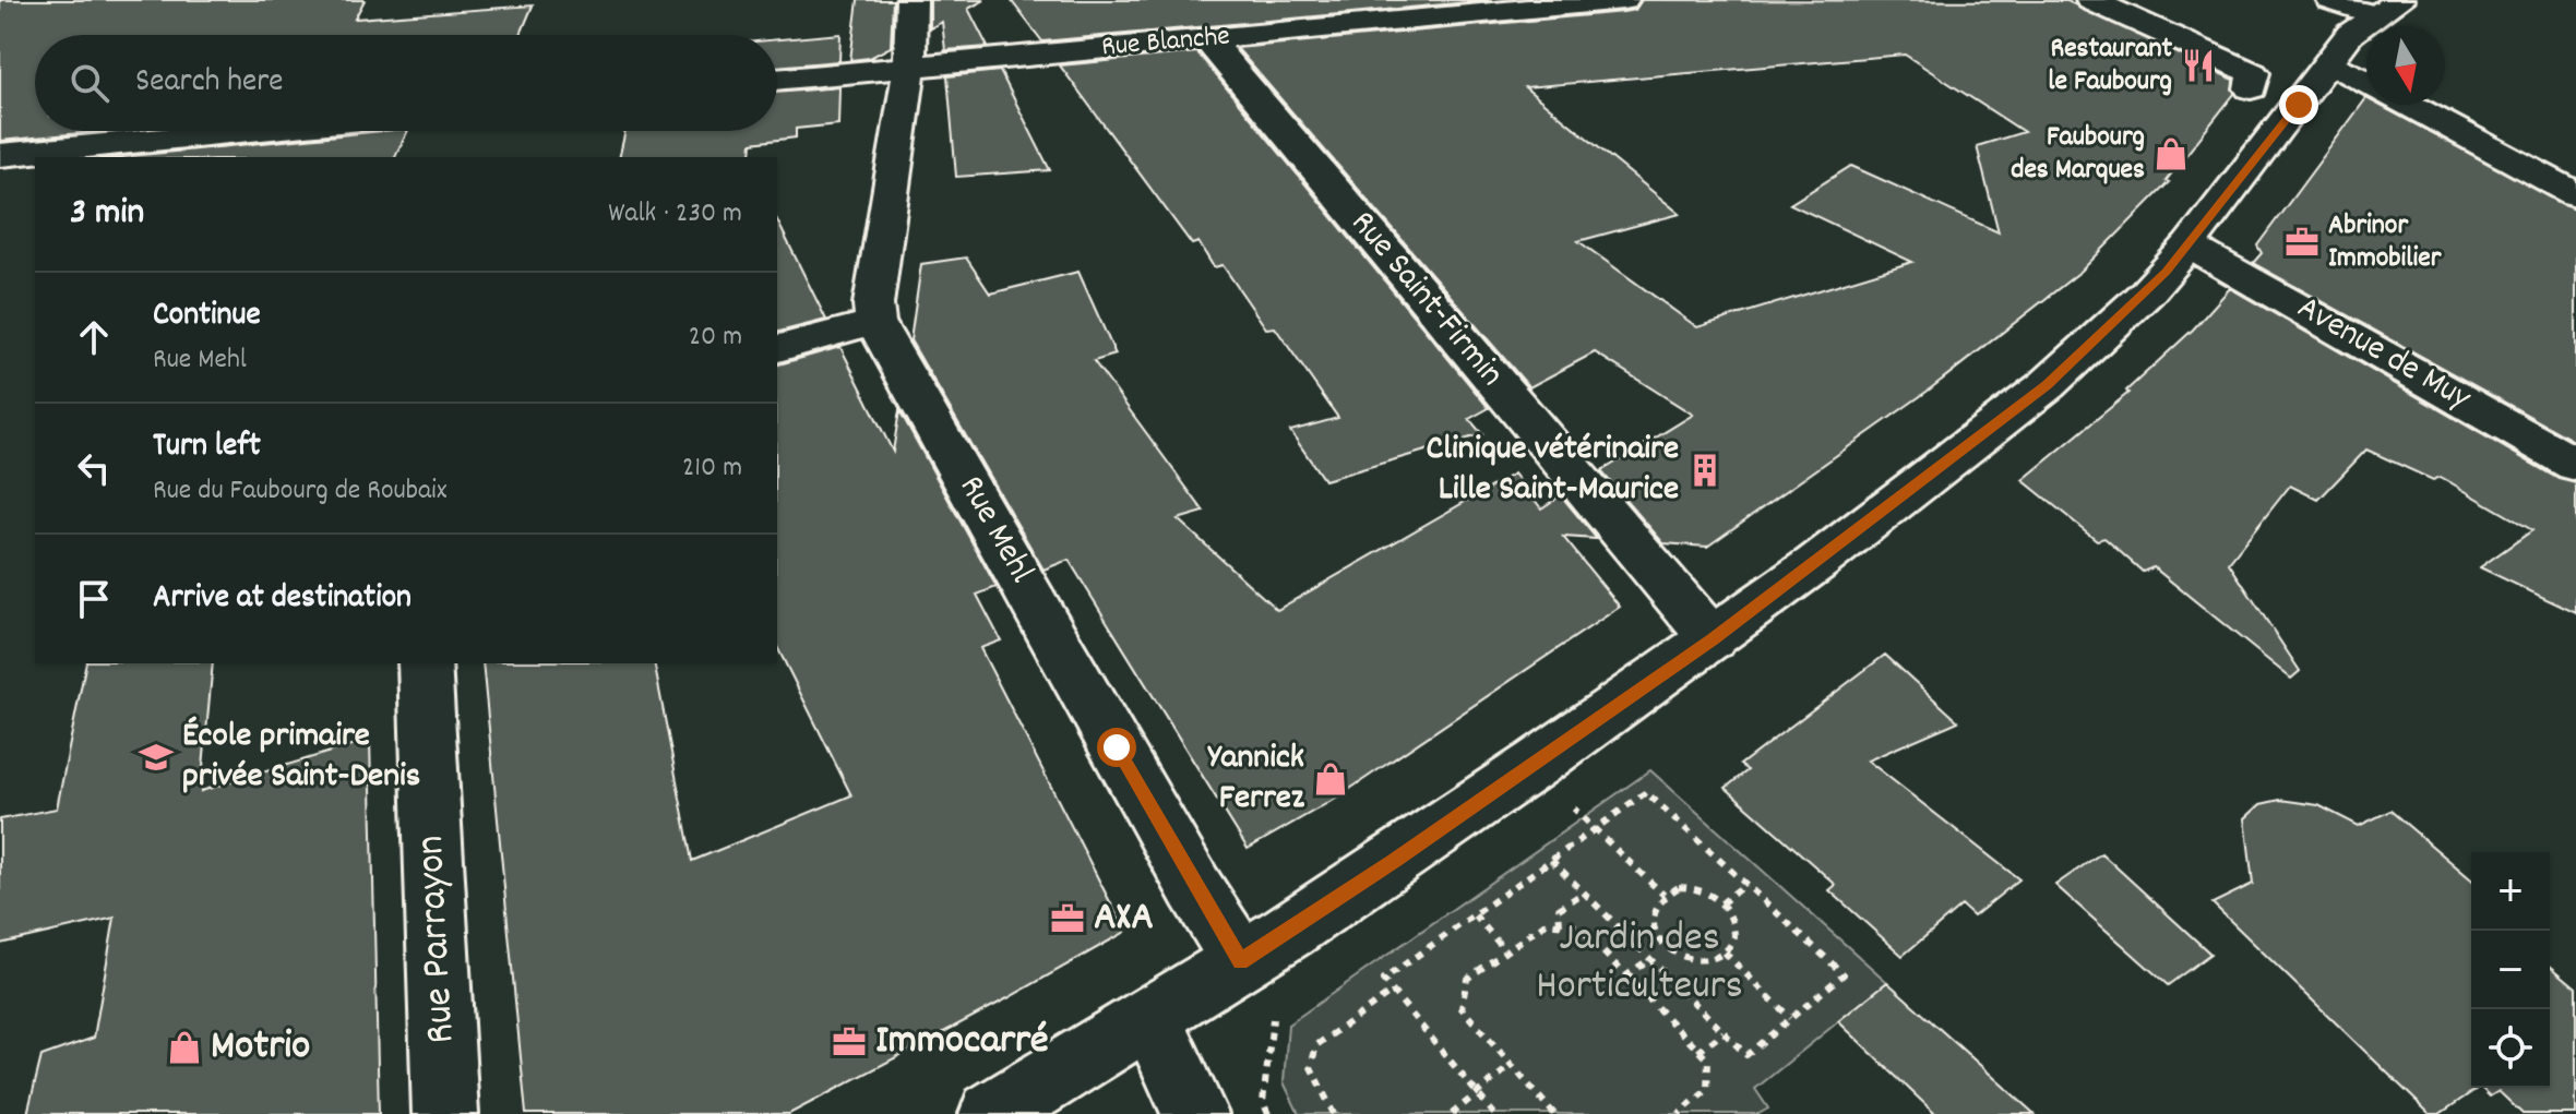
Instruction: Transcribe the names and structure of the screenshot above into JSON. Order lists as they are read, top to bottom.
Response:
{
  "streets": {
    "street": [
      "Rue Blanche",
      "Rue Saint-Firmin",
      "Avenue de Muy",
      "Rue Mehl",
      "Rue Parrayon"
    ]
  },
  "crossings": [
    ["Rue Blanche", "Rue Saint-Firmin"]
  ],
  "parks": ["Jardin des Horticulteurs"],
  "places": {
    "restaurant": ["Restaurant le Faubourg"],
    "shop": ["Faubourg des Marques", "Yannick Ferrez", "Motrio"],
    "office": ["Abrinor Immobilier", "AXA", "Immocarré"],
    "building": ["Clinique vétérinaire Lille Saint-Maurice"],
    "school or university": ["École primaire privée Saint-Denis"]
  },
  "north": "bottom",
  "page": {
    "search": "Search here",
    "heading": ["3 min", "Walk · 230 m"],
    "list": [
      ["Continue", "Rue Mehl", "20 m"],
      ["Turn left", "Rue du Faubourg de Roubaix", "210 m"],
      "Arrive at destination"
    ],
    "map_buttons": ["+", "−"]
  }
}
